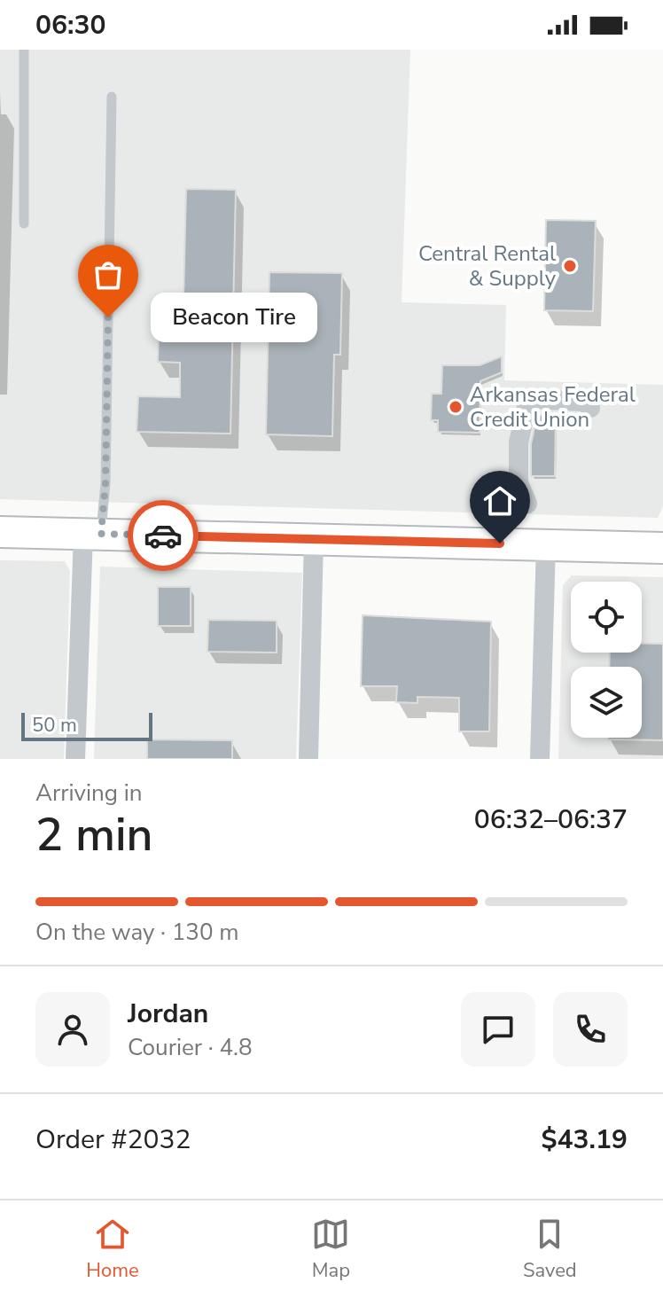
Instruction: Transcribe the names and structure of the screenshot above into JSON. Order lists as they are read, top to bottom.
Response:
{
  "places": ["Central Rental & Supply", "Beacon Tire", "Arkansas Federal Credit Union"],
  "scale_bar": "50 m",
  "page": {
    "status": "06:30",
    "bubble": "Beacon Tire",
    "scale": "50 m",
    "heading": ["2 min", "Arriving in", "06:32–06:37"],
    "panel": [
      "Jordan",
      "Courier · 4.8",
      "Order #2032",
      "$43.19"
    ],
    "bar": "On the way · 130 m",
    "tabs": ["Home", "Map", "Saved"]
  }
}
